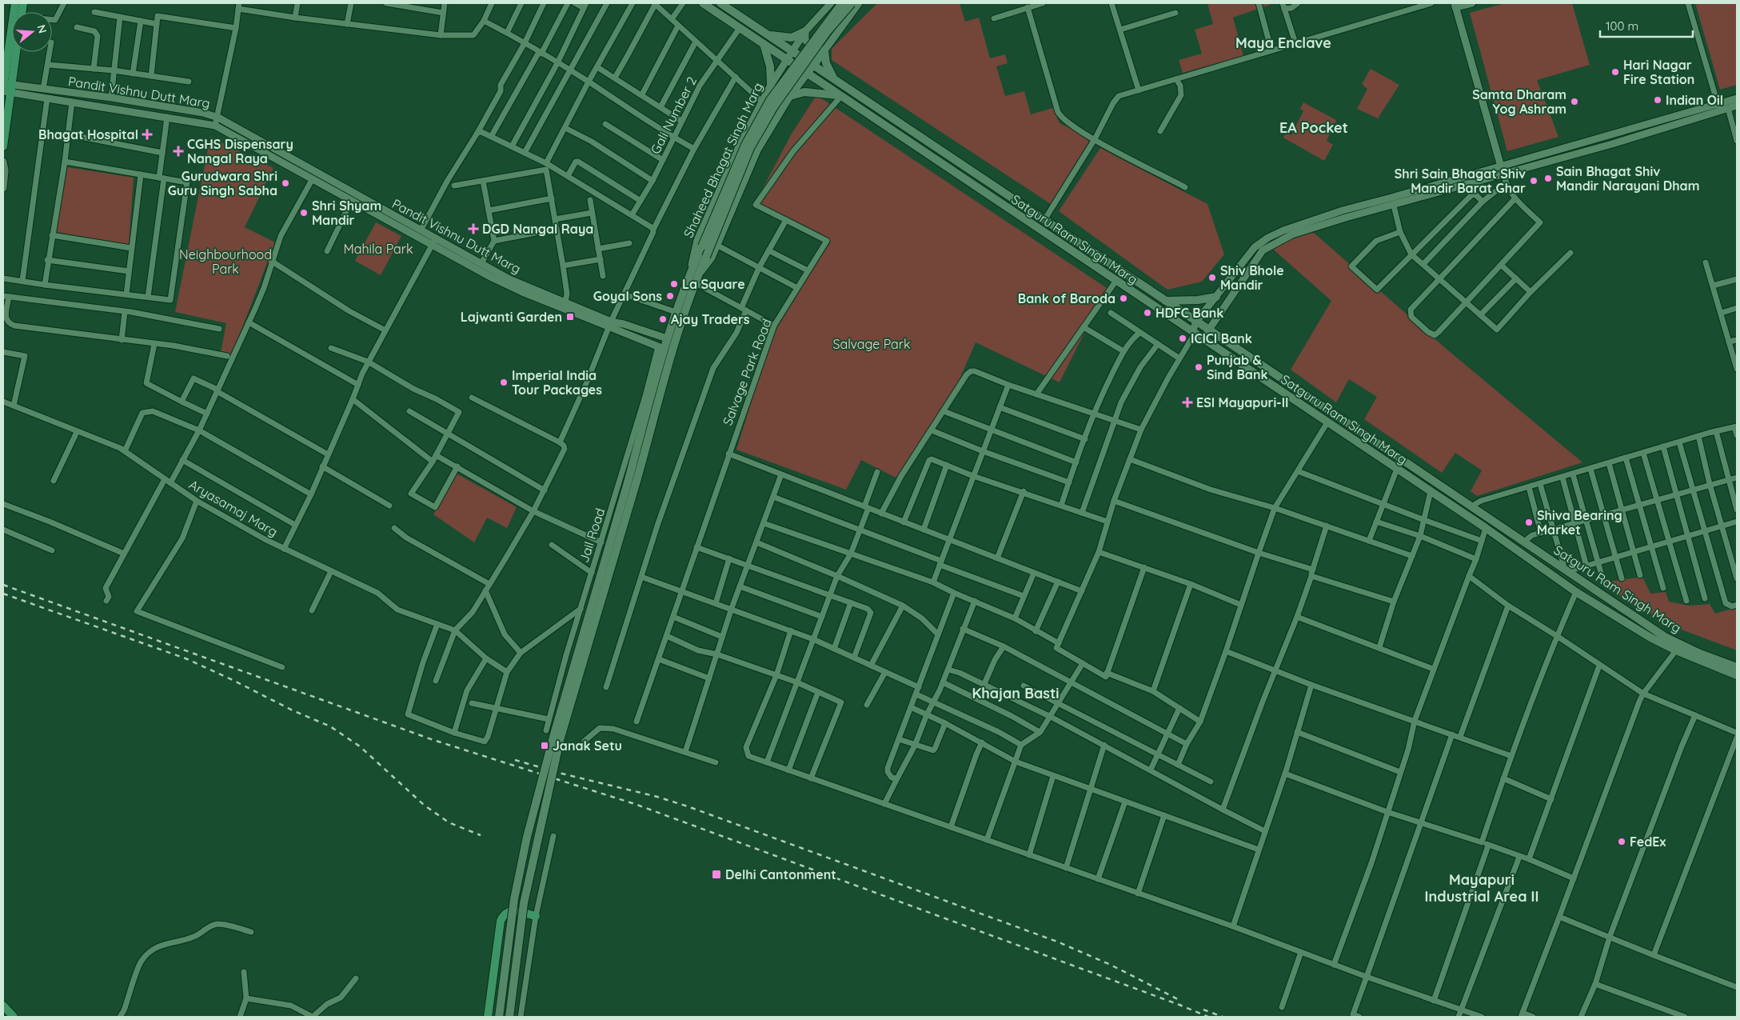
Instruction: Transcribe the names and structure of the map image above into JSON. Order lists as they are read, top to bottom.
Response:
{
  "streets": {
    "main road": ["Shaheed Bhagat Singh Marg", "Satguru Ram Singh Marg"],
    "street": [
      "Pandit Vishnu Dutt Marg",
      "Gali Number 2",
      "Salvage Park Road",
      "Aryasamaj Marg",
      "Jail Road"
    ]
  },
  "crossings": [
    ["Pandit Vishnu Dutt Marg", "Shaheed Bhagat Singh Marg"],
    ["Pandit Vishnu Dutt Marg", "Jail Road"],
    ["Shaheed Bhagat Singh Marg", "Satguru Ram Singh Marg"],
    ["Shaheed Bhagat Singh Marg", "Jail Road"],
    ["Satguru Ram Singh Marg", "Salvage Park Road"]
  ],
  "districts": [
    "Maya Enclave",
    "EA Pocket",
    "Khajan Basti",
    "Mayapuri Industrial Area II"
  ],
  "parks": ["Mahila Park", "Neighbourhood Park", "Salvage Park"],
  "places": {
    "other": [
      "Hari Nagar Fire Station",
      "Indian Oil",
      "Samta Dharam Yog Ashram",
      "Sain Bhagat Shiv Mandir Narayani Dham",
      "Shri Sain Bhagat Shiv Mandir Barat Ghar",
      "Gurudwara Shri Guru Singh Sabha",
      "Shri Shyam Mandir",
      "Shiv Bhole Mandir",
      "La Square",
      "Goyal Sons",
      "Bank of Baroda",
      "HDFC Bank",
      "Ajay Traders",
      "ICICI Bank",
      "Punjab & Sind Bank",
      "Imperial India Tour Packages",
      "Shiva Bearing Market",
      "FedEx"
    ],
    "health": [
      "Bhagat Hospital",
      "CGHS Dispensary Nangal Raya",
      "DGD Nangal Raya",
      "ESI Mayapuri-II"
    ],
    "transit": ["Lajwanti Garden", "Janak Setu", "Delhi Cantonment"]
  },
  "scale_bar": "100 m",
  "north": "right"
}
